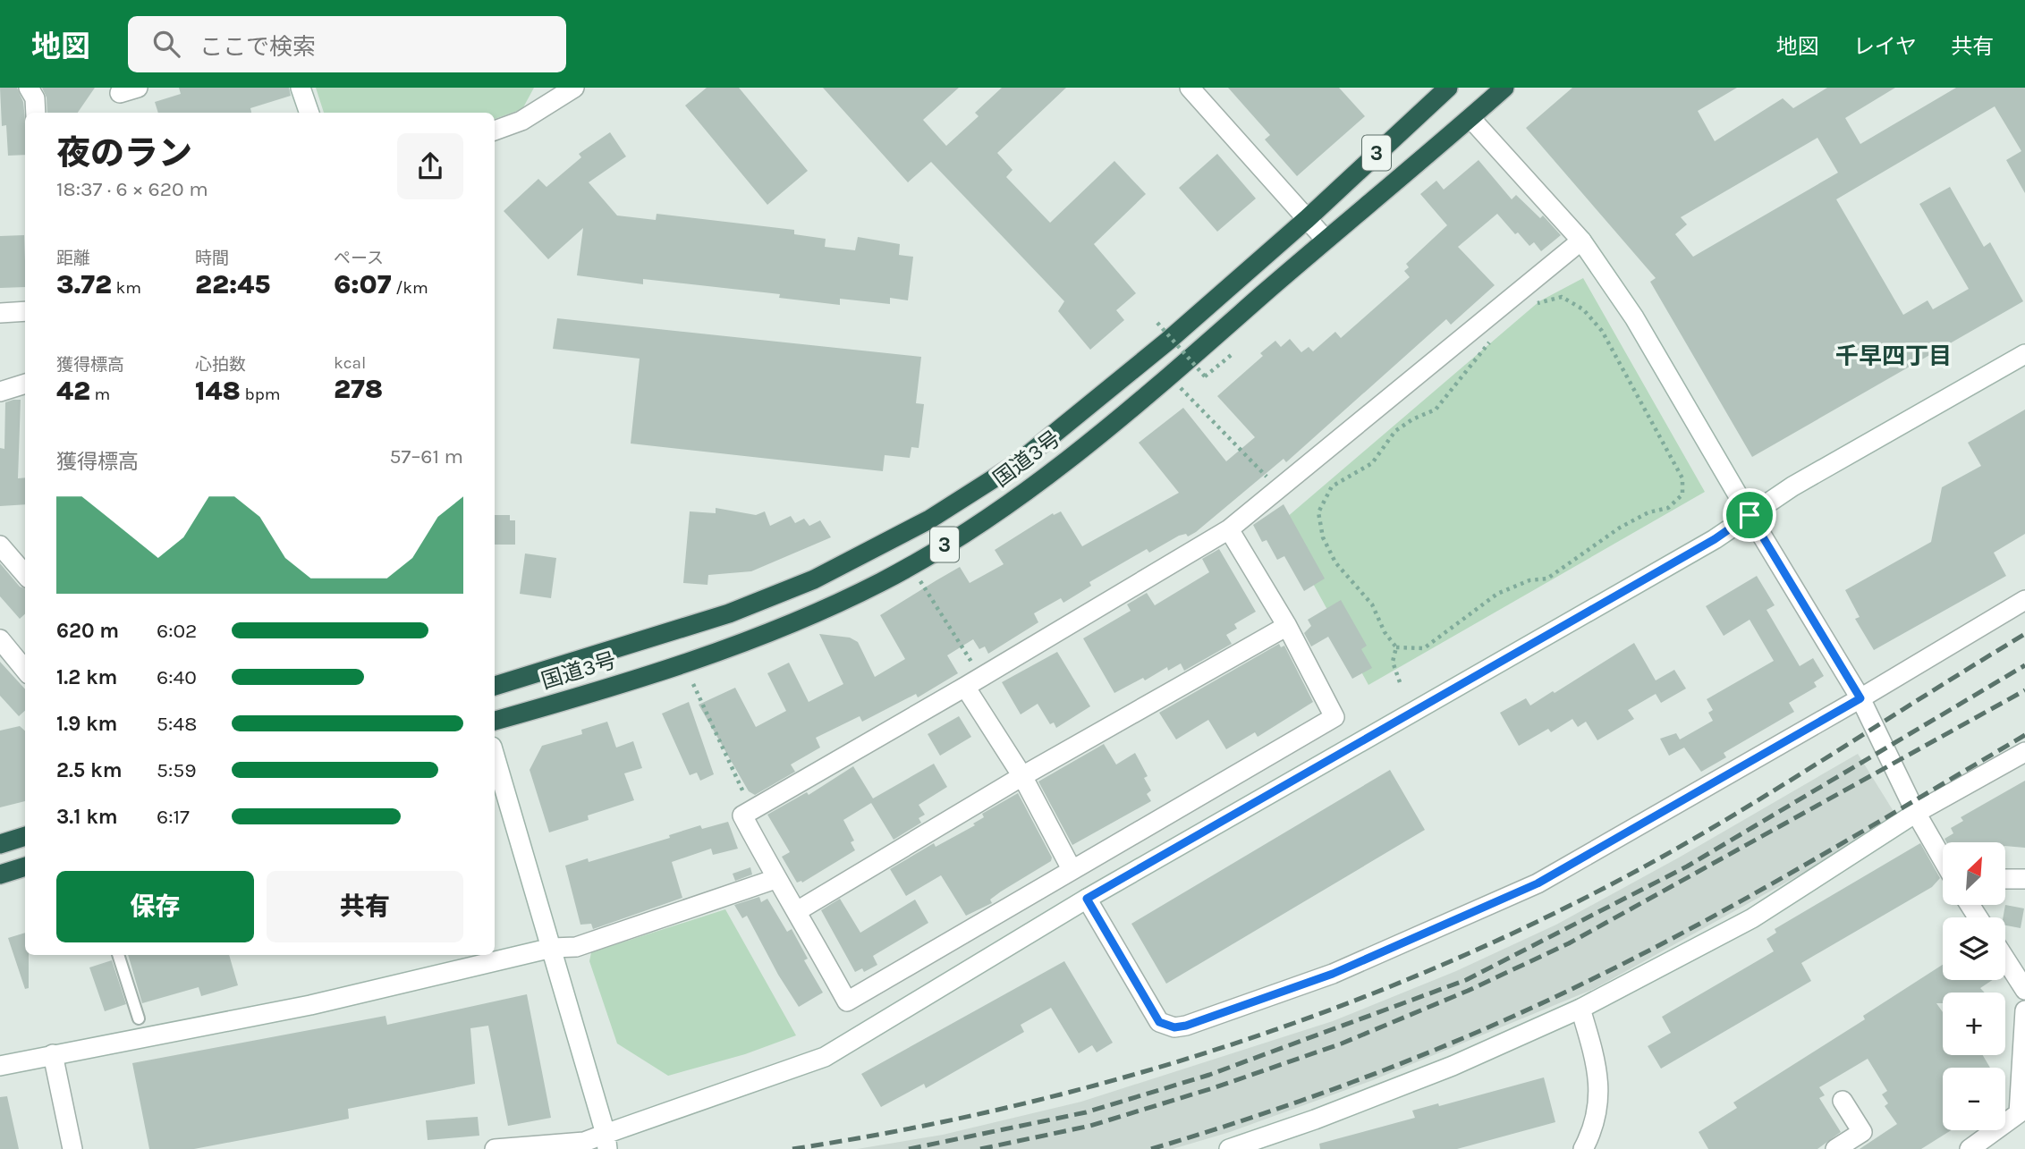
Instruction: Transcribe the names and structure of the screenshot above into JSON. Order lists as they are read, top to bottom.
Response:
{
  "streets": {
    "highway": ["3", "国道3号"]
  },
  "districts": ["千早四丁目"],
  "north": "top right",
  "page": {
    "header": "地図",
    "search": "ここで検索",
    "nav": ["地図", "レイヤ", "共有"],
    "heading": ["夜のラン", "18:37 · 6 × 620 m"],
    "stats": [
      ["距離", "3.72 km"],
      ["時間", "22:45"],
      ["ペース", "6:07 /km"],
      ["獲得標高", "42 m"],
      ["心拍数", "148 bpm"],
      ["kcal", "278"]
    ],
    "chart": ["獲得標高", "57–61 m"],
    "list": [
      {
        "name": "620 m",
        "note": "6:02"
      },
      {
        "name": "1.2 km",
        "note": "6:40"
      },
      {
        "name": "1.9 km",
        "note": "5:48"
      },
      {
        "name": "2.5 km",
        "note": "5:59"
      },
      {
        "name": "3.1 km",
        "note": "6:17"
      }
    ],
    "map_buttons": ["+", "−"],
    "buttons": ["保存", "共有"]
  }
}
